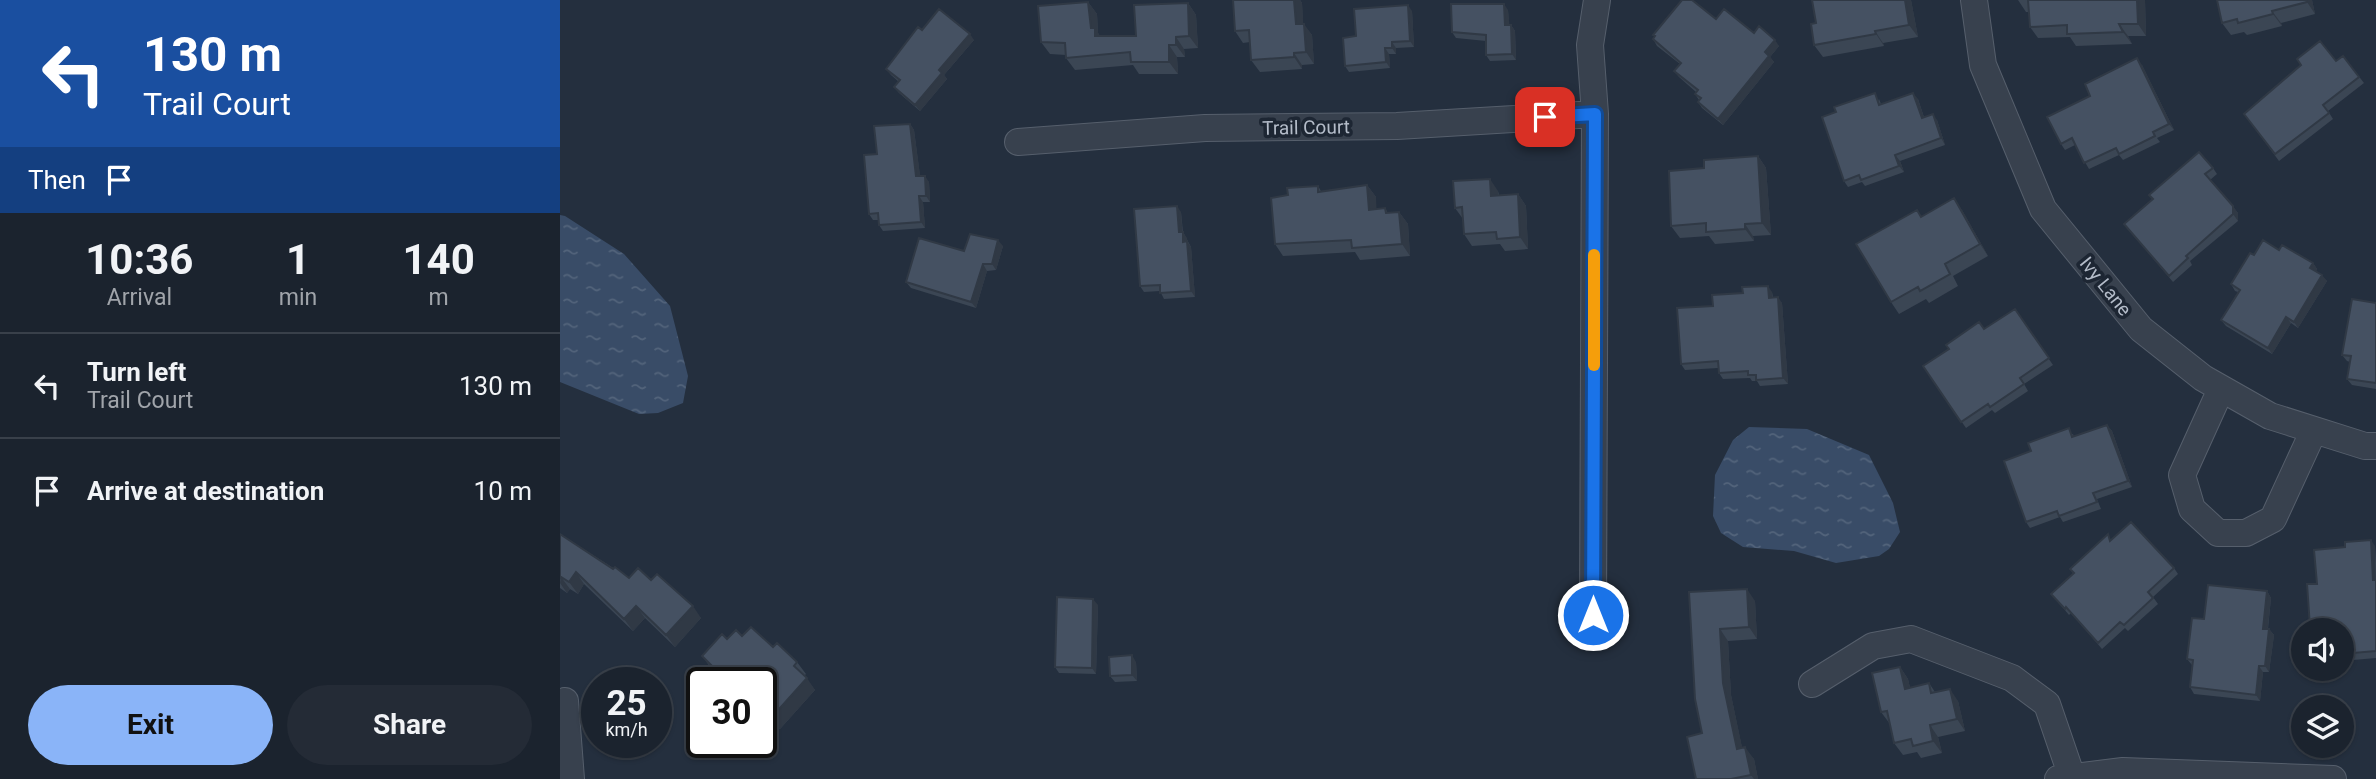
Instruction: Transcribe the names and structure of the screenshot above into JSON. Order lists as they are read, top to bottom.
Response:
{
  "streets": {
    "street": ["Trail Court", "Ivy Lane"]
  },
  "page": {
    "turn": ["130 m", "Trail Court"],
    "then": "Then",
    "eta": [
      "10:36",
      "Arrival",
      "1",
      "min",
      "140",
      "m"
    ],
    "list": [
      {
        "name": "Turn left",
        "note": "Trail Court",
        "value": "130 m"
      },
      {
        "name": "Arrive at destination",
        "value": "10 m"
      }
    ],
    "speed": "25 km/h",
    "limit": "30",
    "buttons": ["Exit", "Share"]
  }
}
